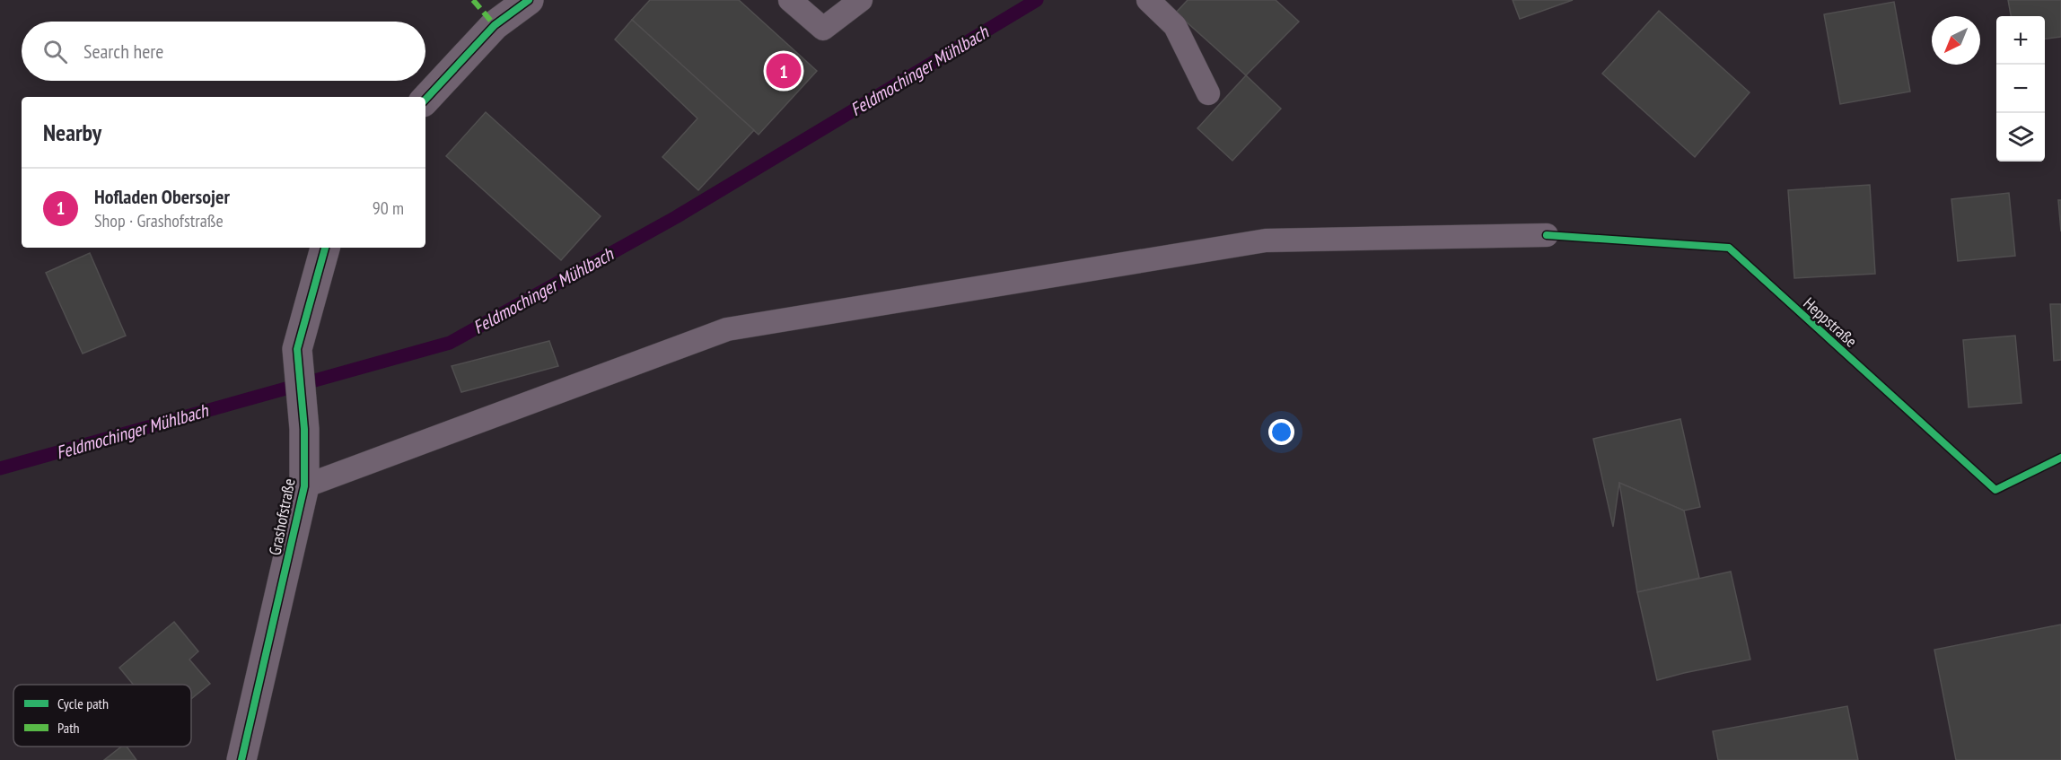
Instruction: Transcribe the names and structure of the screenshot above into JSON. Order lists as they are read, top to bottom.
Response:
{
  "streets": {
    "street": ["Grashofstraße"],
    "cycle path": ["Heppstraße"]
  },
  "water": ["Feldmochinger Mühlbach"],
  "legend": ["Cycle path", "Path"],
  "north": "bottom left",
  "page": {
    "map_buttons": ["+", "−"],
    "search": "Search here",
    "pins": "1",
    "heading": "Nearby",
    "list": [
      {
        "mark": "1",
        "name": "Hofladen Obersojer",
        "note": "Shop · Grashofstraße",
        "value": "90 m"
      }
    ]
  }
}
